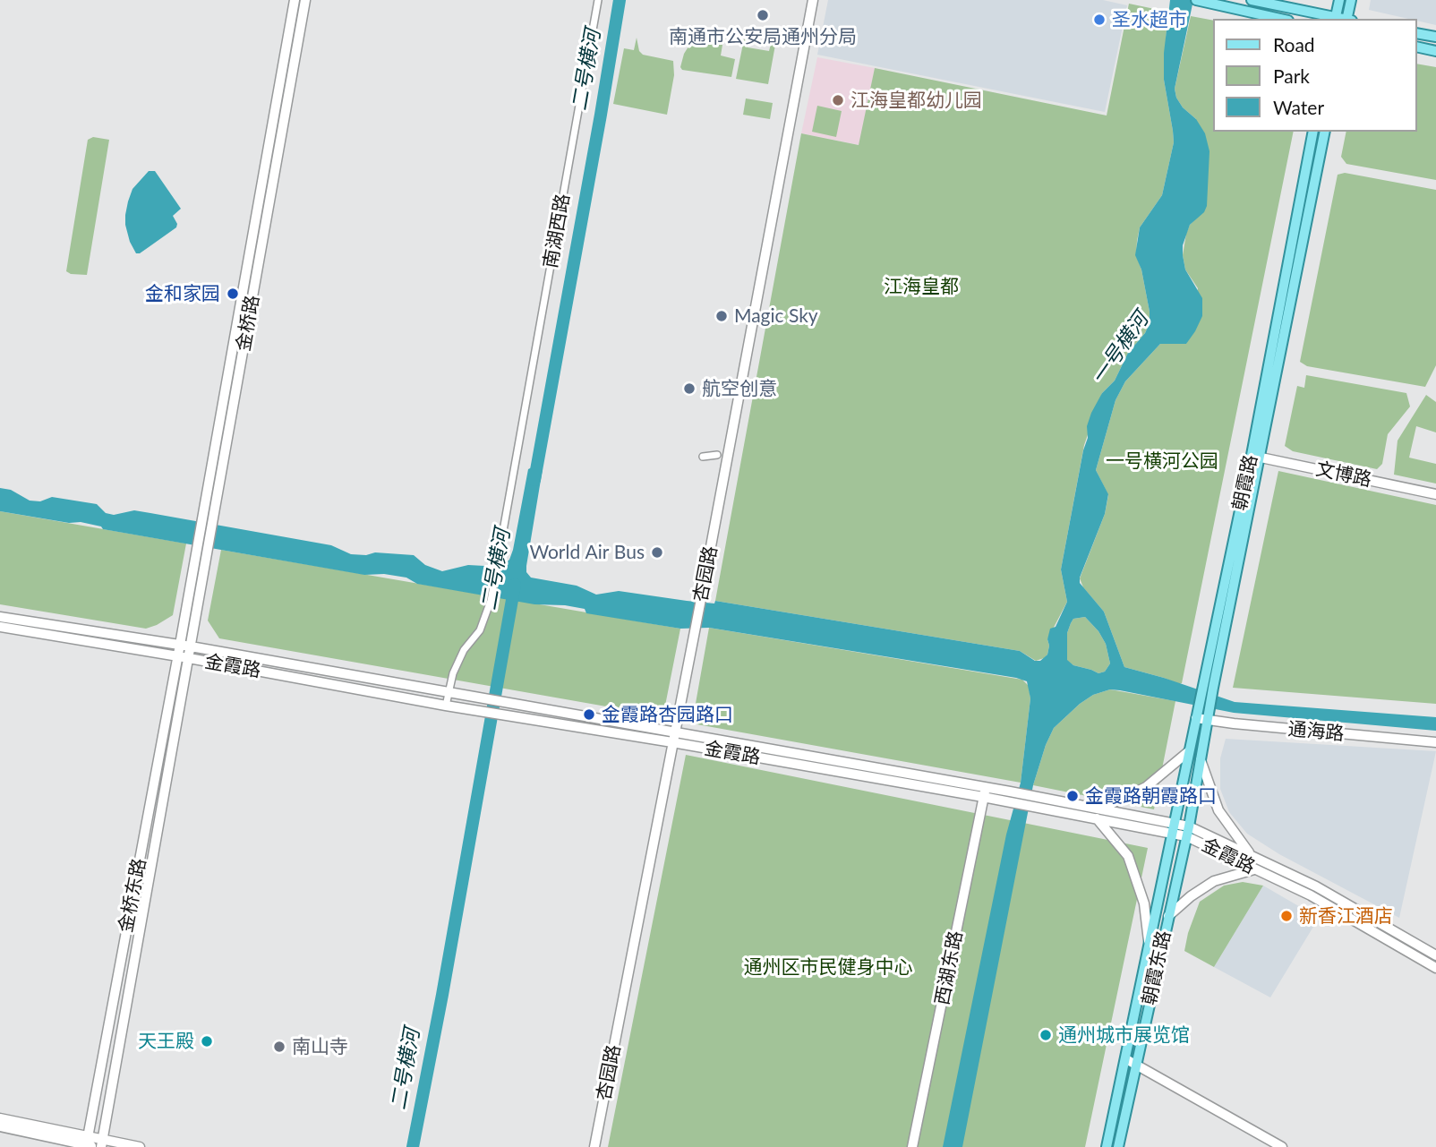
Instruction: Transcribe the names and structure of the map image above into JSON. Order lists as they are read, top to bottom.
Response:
{
  "streets": {
    "main road": ["朝霞路", "朝霞东路"],
    "street": [
      "南湖西路",
      "金桥路",
      "文博路",
      "杏园路",
      "金霞路",
      "通海路",
      "金桥东路",
      "西湖东路"
    ]
  },
  "crossings": [
    ["南湖西路", "金霞路"],
    ["金桥路", "金霞路"],
    ["金桥路", "金桥东路"],
    ["文博路", "朝霞路"],
    ["朝霞路", "金霞路"],
    ["朝霞路", "通海路"],
    ["朝霞路", "朝霞东路"],
    ["杏园路", "金霞路"],
    ["金霞路", "金桥东路"],
    ["金霞路", "西湖东路"],
    ["金霞路", "朝霞东路"]
  ],
  "water": ["二号横河", "一号横河"],
  "parks": ["江海皇都", "一号横河公园", "通州区市民健身中心"],
  "places": [
    "南通市公安局通州分局",
    "圣水超市",
    "江海皇都幼儿园",
    "金和家园",
    "Magic Sky",
    "航空创意",
    "World Air Bus",
    "金霞路杏园路口",
    "金霞路朝霞路口",
    "新香江酒店",
    "通州城市展览馆",
    "天王殿",
    "南山寺"
  ],
  "legend": ["Road", "Park", "Water"]
}
